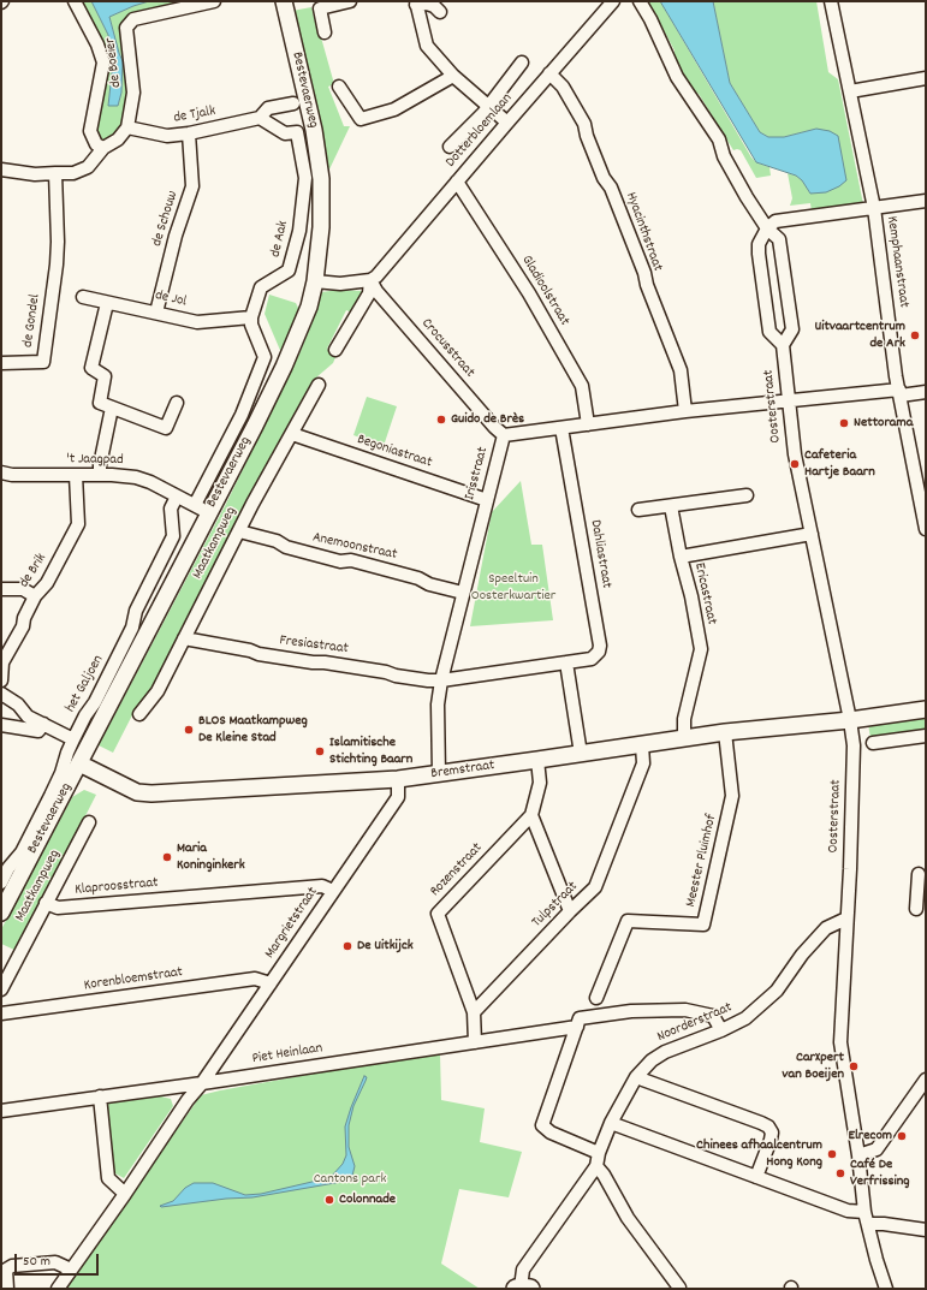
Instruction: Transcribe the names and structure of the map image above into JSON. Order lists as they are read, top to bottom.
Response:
{
  "streets": {
    "street": [
      "de Boeier",
      "Bestevaerweg",
      "de Tjalk",
      "Dotterbloemlaan",
      "de Schouw",
      "Hyacinthstraat",
      "de Aak",
      "Kemphaanstraat",
      "Gladioolstraat",
      "de Jol",
      "de Gondel",
      "Crocusstraat",
      "Oosterstraat",
      "Begoniastraat",
      "'t Jaagpad",
      "Irisstraat",
      "Maatkampweg",
      "Anemoonstraat",
      "Dahliastraat",
      "de Brik",
      "Ericastraat",
      "Fresiastraat",
      "het Galjoen",
      "Bremstraat",
      "Meester Pluimhof",
      "Rozenstraat",
      "Klaproosstraat",
      "Tulpstraat",
      "Margrietstraat",
      "Korenbloemstraat",
      "Noorderstraat",
      "Piet Heinlaan"
    ]
  },
  "crossings": [
    ["de Boeier", "de Tjalk"],
    ["Bestevaerweg", "'t Jaagpad"],
    ["Bestevaerweg", "Bremstraat"],
    ["de Tjalk", "de Schouw"],
    ["Dotterbloemlaan", "Hyacinthstraat"],
    ["Dotterbloemlaan", "Gladioolstraat"],
    ["Dotterbloemlaan", "Crocusstraat"],
    ["de Schouw", "de Jol"],
    ["Hyacinthstraat", "Irisstraat"],
    ["de Aak", "de Jol"],
    ["Kemphaanstraat", "Irisstraat"],
    ["Gladioolstraat", "Irisstraat"],
    ["Crocusstraat", "Irisstraat"],
    ["Oosterstraat", "Irisstraat"],
    ["Oosterstraat", "Ericastraat"],
    ["Oosterstraat", "Bremstraat"],
    ["Oosterstraat", "Noorderstraat"],
    ["Begoniastraat", "Irisstraat"],
    ["Begoniastraat", "Maatkampweg"],
    ["'t Jaagpad", "de Brik"],
    ["'t Jaagpad", "het Galjoen"],
    ["Irisstraat", "Anemoonstraat"],
    ["Irisstraat", "Dahliastraat"],
    ["Irisstraat", "Fresiastraat"],
    ["Irisstraat", "Bremstraat"],
    ["Maatkampweg", "Anemoonstraat"],
    ["Maatkampweg", "Fresiastraat"],
    ["Maatkampweg", "Klaproosstraat"],
    ["Dahliastraat", "Fresiastraat"],
    ["Ericastraat", "Bremstraat"],
    ["Bremstraat", "Meester Pluimhof"],
    ["Bremstraat", "Tulpstraat"],
    ["Bremstraat", "Margrietstraat"],
    ["Rozenstraat", "Tulpstraat"],
    ["Klaproosstraat", "Margrietstraat"],
    ["Margrietstraat", "Korenbloemstraat"],
    ["Margrietstraat", "Piet Heinlaan"],
    ["Noorderstraat", "Piet Heinlaan"]
  ],
  "parks": ["Speeltuin Oosterkwartier", "Cantons park"],
  "places": [
    "Uitvaartcentrum de Ark",
    "Guido de Brès",
    "Nettorama",
    "Cafeteria Hartje Baarn",
    "BLOS Maatkampweg De Kleine Stad",
    "Islamitische Stichting Baarn",
    "Maria Koninginkerk",
    "De Uitkijck",
    "CarXpert van Boeijen",
    "Elrecom",
    "Chinees afhaalcentrum Hong Kong",
    "Café De Verfrissing",
    "Colonnade"
  ],
  "scale_bar": "50 m"
}
